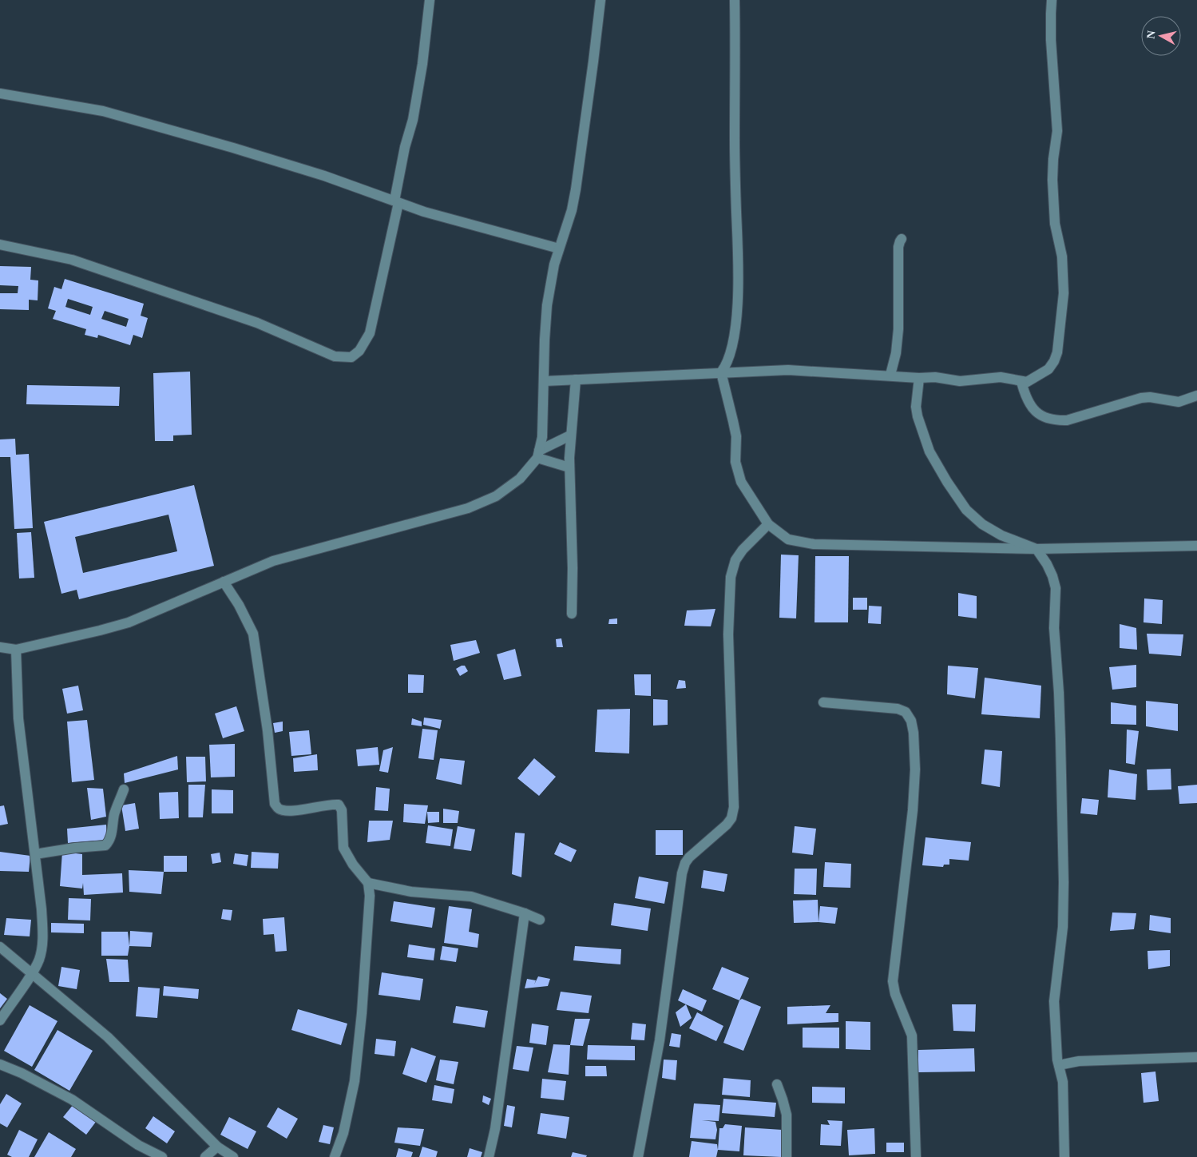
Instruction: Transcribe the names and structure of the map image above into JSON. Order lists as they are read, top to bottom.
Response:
{
  "north": "left"
}
